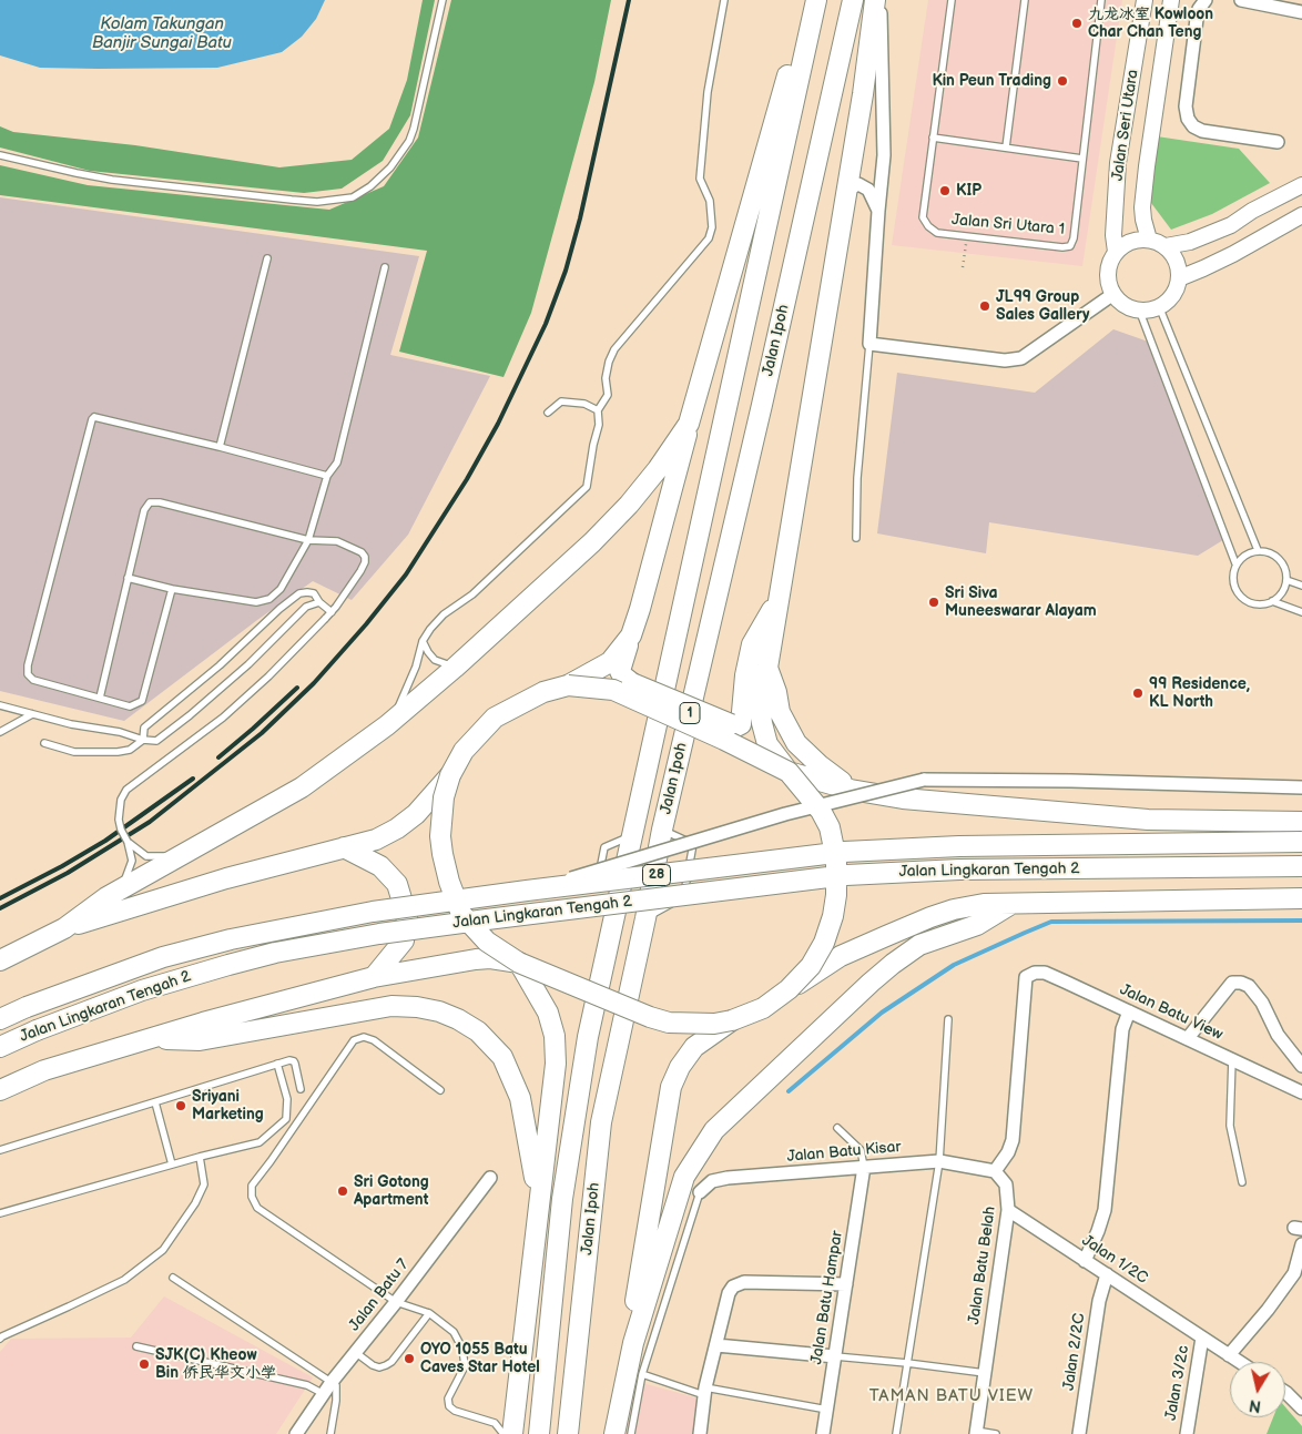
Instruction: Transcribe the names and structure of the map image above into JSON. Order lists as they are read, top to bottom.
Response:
{
  "streets": {
    "highway": [
      "Jalan Ipoh",
      "1",
      "Jalan Lingkaran Tengah 2",
      "28"
    ],
    "street": [
      "Jalan Seri Utara",
      "Jalan Batu View",
      "Jalan Batu Kisar",
      "Jalan 1/2C",
      "Jalan Batu Belah",
      "Jalan Batu 7",
      "Jalan Batu Hampar",
      "Jalan 2/2C",
      "Jalan 3/2c"
    ],
    "lane": ["Jalan Sri Utara 1"]
  },
  "crossings": [
    ["Jalan Batu View", "Jalan Batu Kisar"],
    ["Jalan Batu View", "Jalan Batu Belah"],
    ["Jalan Batu Kisar", "Jalan Batu Belah"],
    ["Jalan Batu Kisar", "Jalan Batu Hampar"],
    ["Jalan 1/2C", "Jalan Batu Belah"],
    ["Jalan 1/2C", "Jalan 2/2C"],
    ["Jalan 1/2C", "Jalan 3/2c"]
  ],
  "districts": ["TAMAN BATU VIEW"],
  "water": ["Kolam Takungan Banjir Sungai Batu"],
  "places": [
    "九龙冰室 Kowloon Char Chan Teng",
    "Kin Peun Trading",
    "KIP",
    "JL99 Group Sales Gallery",
    "Sri Siva Muneeswarar Alayam",
    "99 Residence, KL North",
    "Sriyani Marketing",
    "Sri Gotong Apartment",
    "OYO 1055 Batu Caves Star Hotel",
    "SJK(C) Kheow Bin 侨民华文小学"
  ],
  "north": "bottom"
}
